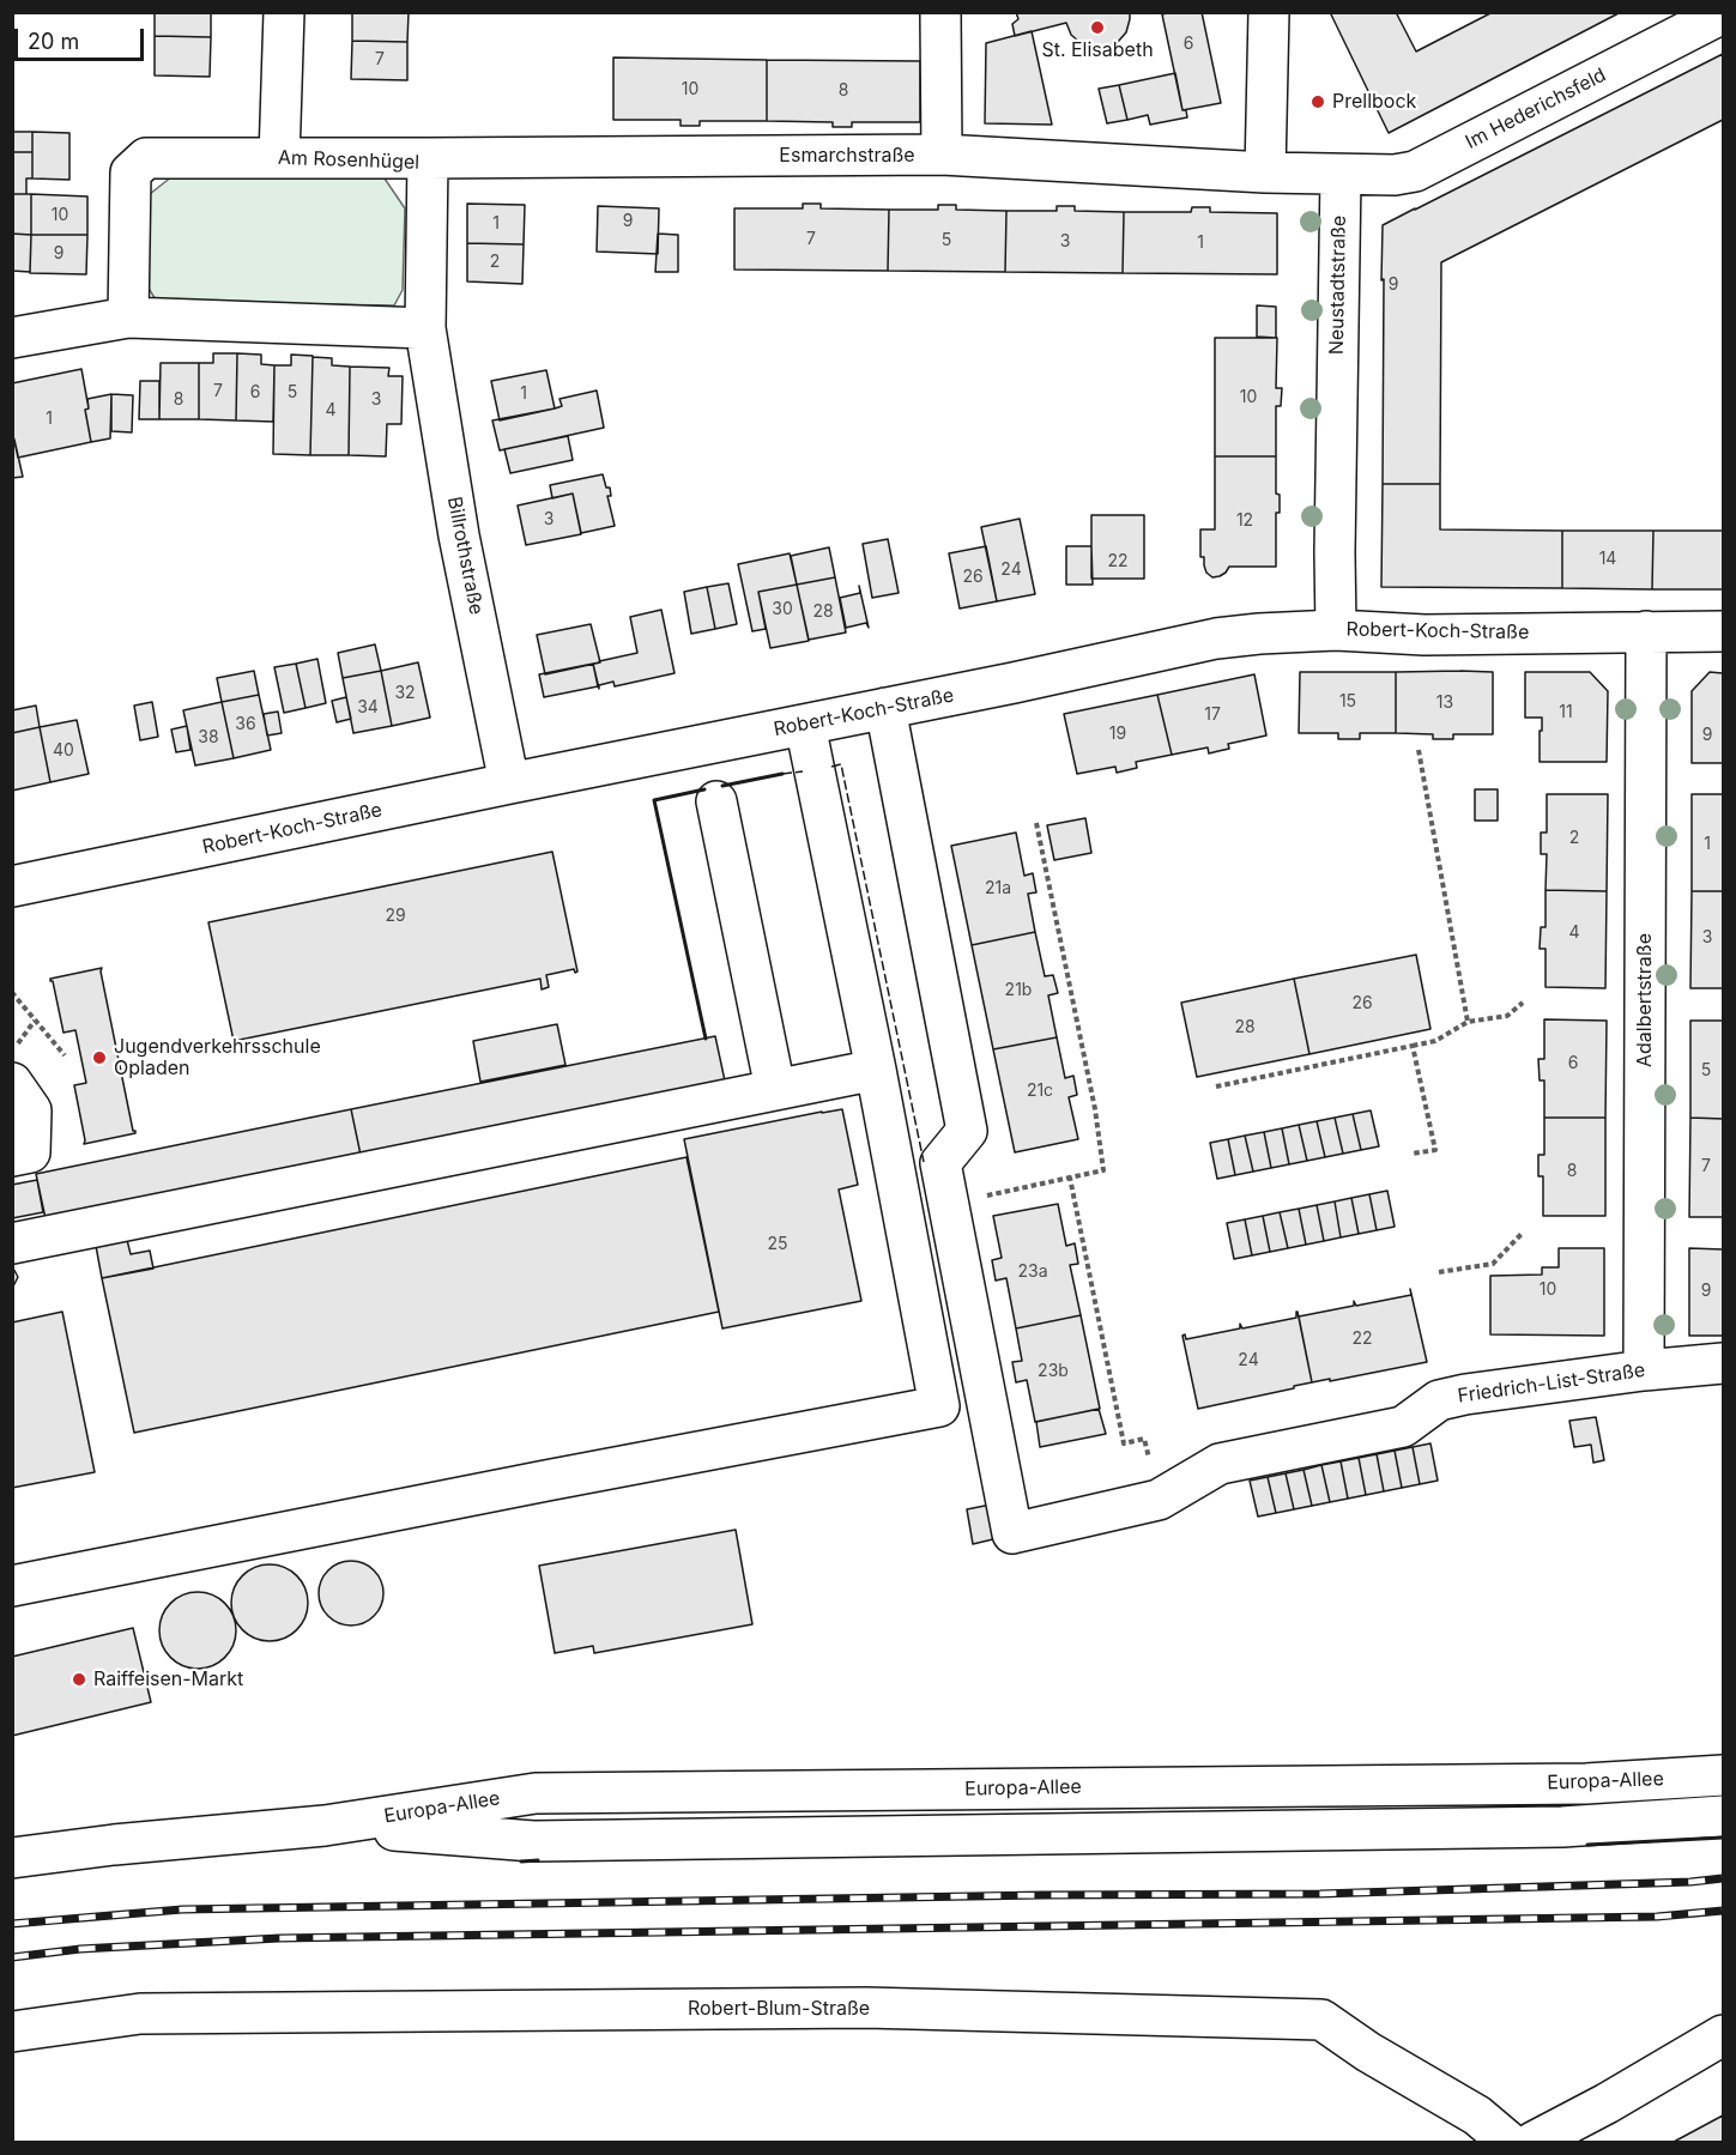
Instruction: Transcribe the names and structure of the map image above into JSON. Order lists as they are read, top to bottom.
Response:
{
  "streets": {
    "street": [
      "Im Hederichsfeld",
      "Esmarchstraße",
      "Am Rosenhügel",
      "Neustadtstraße",
      "Billrothstraße",
      "Robert-Koch-Straße",
      "Adalbertstraße",
      "Friedrich-List-Straße",
      "Europa-Allee",
      "Robert-Blum-Straße"
    ]
  },
  "crossings": [
    ["Im Hederichsfeld", "Neustadtstraße"],
    ["Esmarchstraße", "Am Rosenhügel"],
    ["Am Rosenhügel", "Billrothstraße"],
    ["Neustadtstraße", "Robert-Koch-Straße"],
    ["Billrothstraße", "Robert-Koch-Straße"],
    ["Robert-Koch-Straße", "Adalbertstraße"],
    ["Adalbertstraße", "Friedrich-List-Straße"]
  ],
  "places": [
    "St. Elisabeth",
    "Prellbock",
    "Jugendverkehrsschule Opladen",
    "Raiffeisen-Markt"
  ],
  "house_numbers": [
    "6",
    "7",
    "10",
    "8",
    "10",
    "9",
    "1",
    "7",
    "5",
    "3",
    "1",
    "9",
    "2",
    "9",
    "7",
    "6",
    "5",
    "1",
    "10",
    "8",
    "3",
    "4",
    "1",
    "3",
    "12",
    "14",
    "22",
    "24",
    "26",
    "30",
    "28",
    "32",
    "15",
    "13",
    "34",
    "11",
    "17",
    "36",
    "19",
    "9",
    "38",
    "40",
    "2",
    "1",
    "21a",
    "29",
    "4",
    "3",
    "21b",
    "26",
    "28",
    "6",
    "5",
    "21c",
    "7",
    "8",
    "25",
    "23a",
    "10",
    "9",
    "22",
    "24",
    "23b"
  ],
  "scale_bar": "20 m"
}
